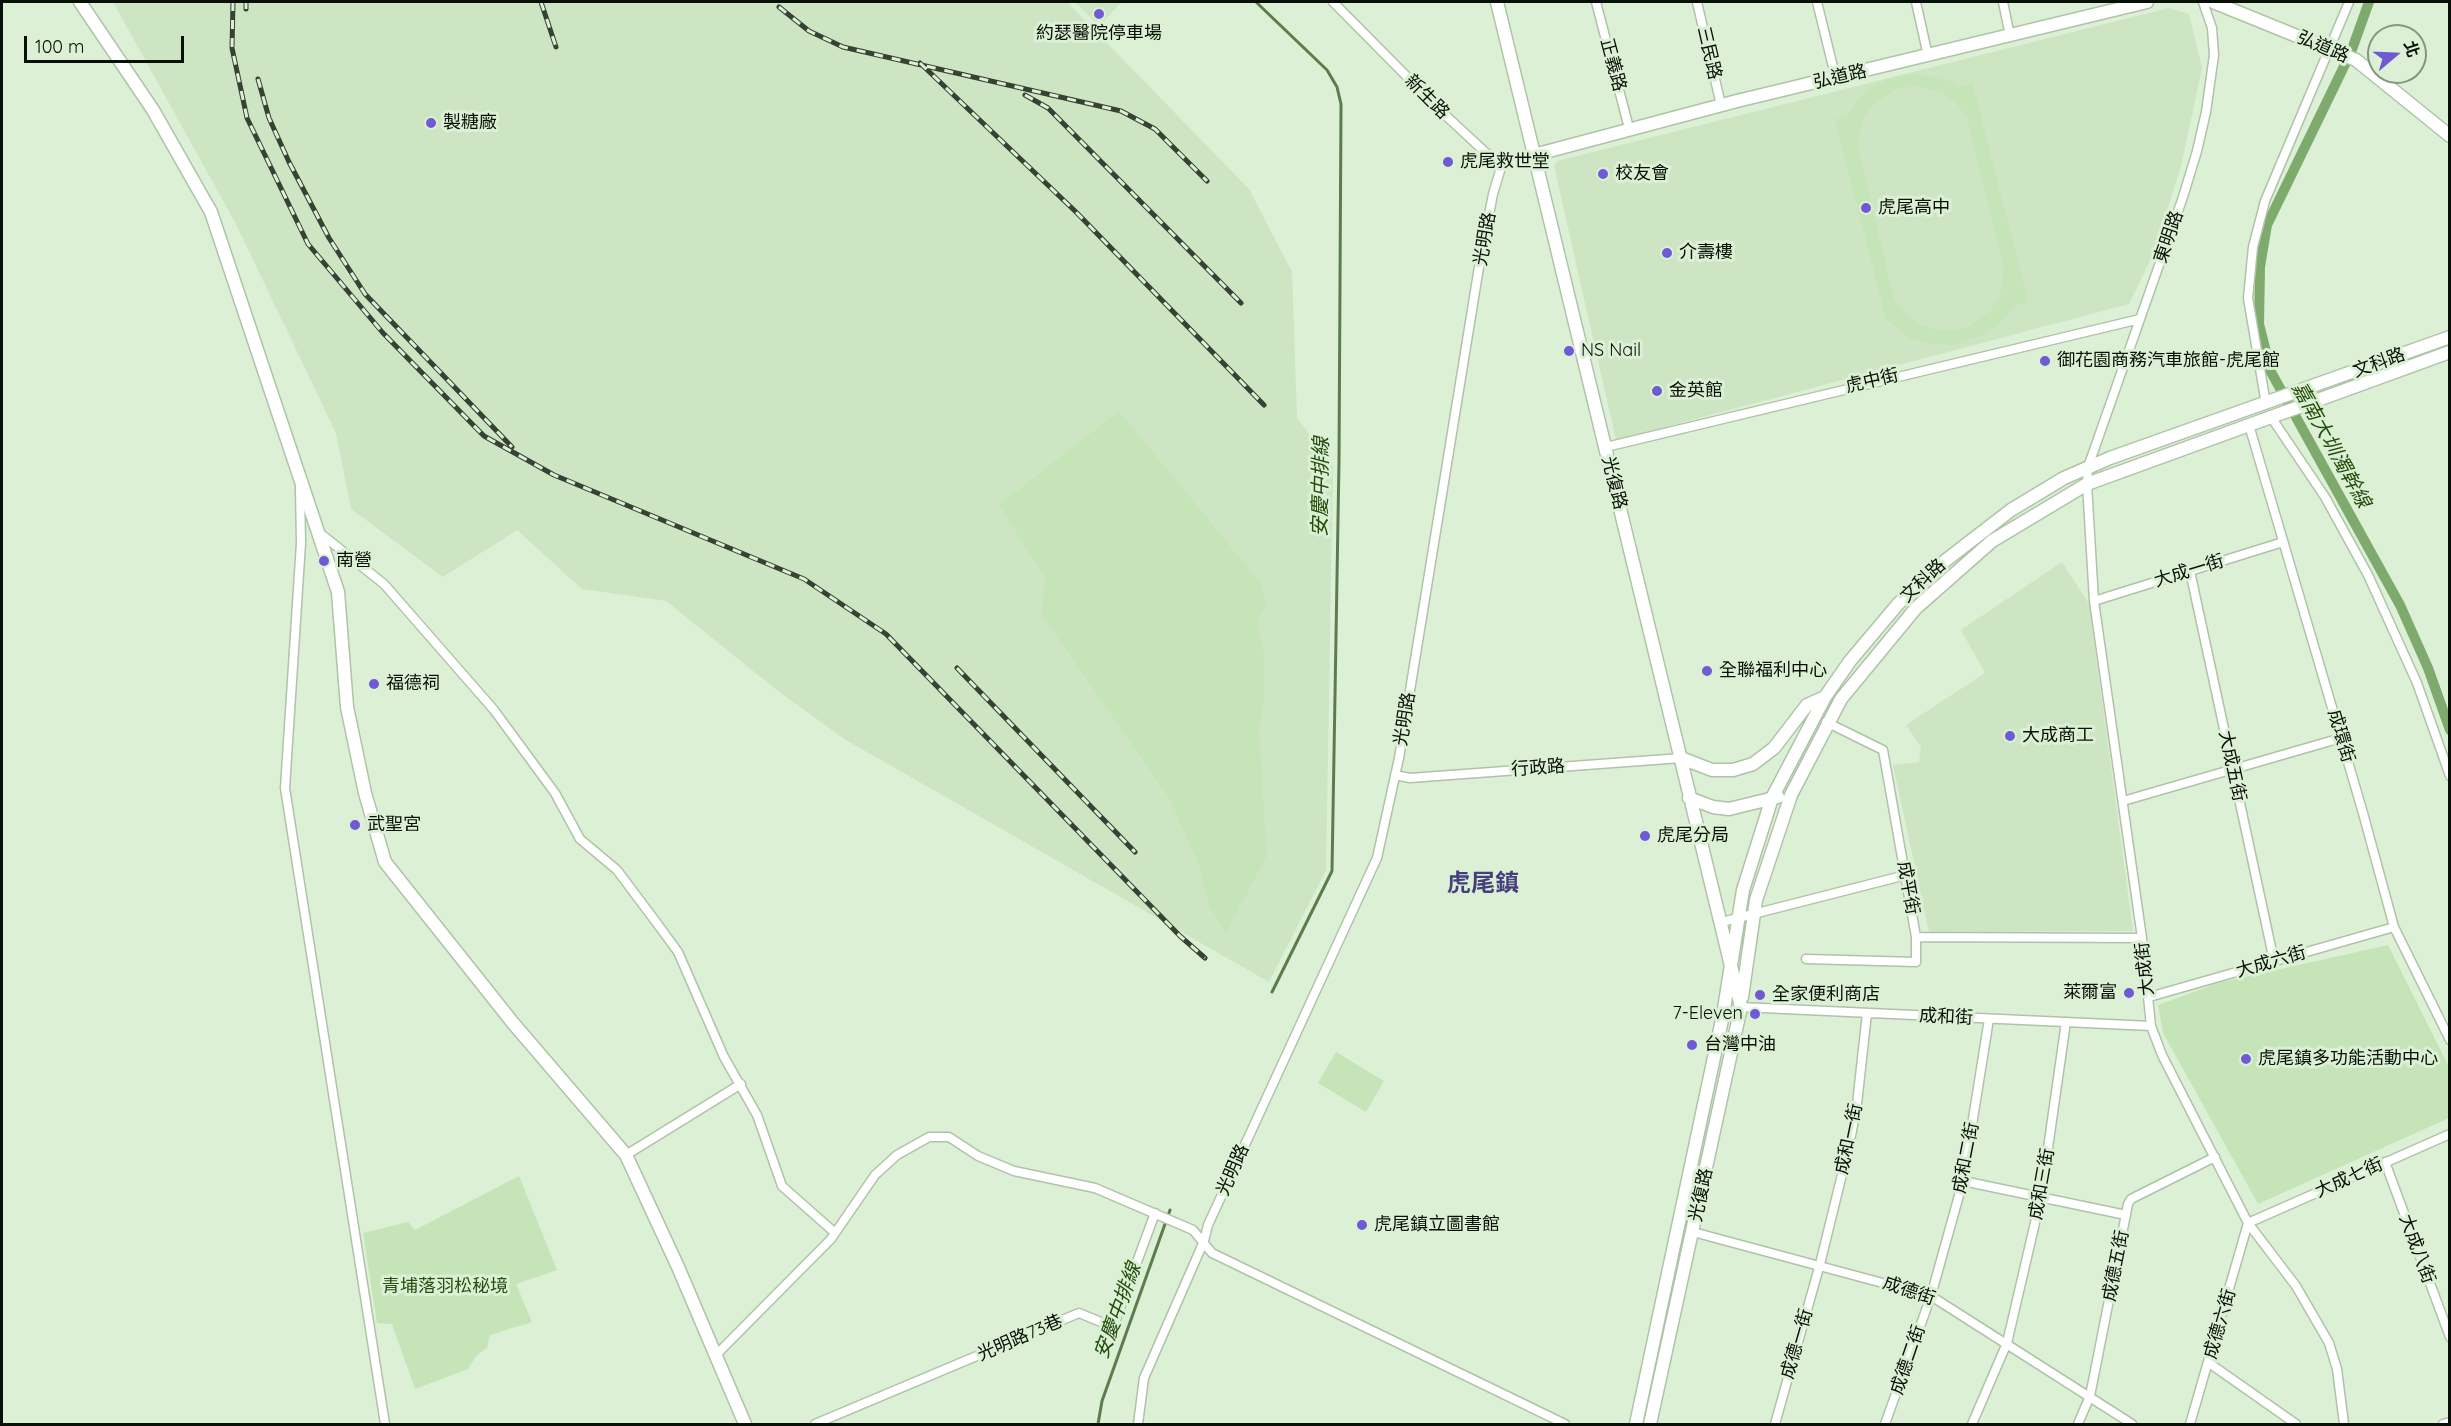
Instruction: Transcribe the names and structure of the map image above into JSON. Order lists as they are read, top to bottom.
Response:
{
  "streets": {
    "street": [
      "弘道路",
      "三民路",
      "正義路",
      "新生路",
      "東明路",
      "光明路",
      "文科路",
      "虎中街",
      "光復路",
      "大成一街",
      "成環街",
      "大成五街",
      "行政路",
      "成平街",
      "大成六街",
      "大成街",
      "成和街",
      "成和一街",
      "成和二街",
      "大成七街",
      "成和三街",
      "大成八街",
      "成德五街",
      "成德街",
      "成德六街",
      "光明路73巷",
      "成德一街",
      "成德二街"
    ]
  },
  "crossings": [
    ["弘道路", "三民路"],
    ["弘道路", "正義路"],
    ["弘道路", "光復路"],
    ["新生路", "光明路"],
    ["東明路", "文科路"],
    ["東明路", "虎中街"],
    ["東明路", "大成街"],
    ["光明路", "行政路"],
    ["文科路", "光復路"],
    ["文科路", "成環街"],
    ["文科路", "成平街"],
    ["文科路", "大成街"],
    ["文科路", "成和街"],
    ["虎中街", "光復路"],
    ["光復路", "行政路"],
    ["光復路", "成和街"],
    ["光復路", "成德街"],
    ["大成一街", "成環街"],
    ["大成一街", "大成五街"],
    ["大成一街", "大成街"],
    ["成環街", "大成六街"],
    ["大成五街", "大成六街"],
    ["成平街", "大成街"],
    ["大成六街", "大成街"],
    ["大成街", "成和街"],
    ["大成街", "大成七街"],
    ["大成街", "成德五街"],
    ["大成街", "成德六街"],
    ["成和街", "成和一街"],
    ["成和街", "成和二街"],
    ["成和街", "成和三街"],
    ["成和一街", "成德街"],
    ["成和一街", "成德一街"],
    ["成和二街", "成德街"],
    ["成和二街", "成德二街"],
    ["大成七街", "大成八街"],
    ["大成七街", "成德六街"],
    ["成和三街", "成德街"],
    ["成德五街", "成德街"],
    ["成德街", "成德一街"],
    ["成德街", "成德二街"]
  ],
  "districts": ["虎尾鎮"],
  "water": ["嘉南大圳濁幹線", "安慶中排線"],
  "parks": ["青埔落羽松秘境"],
  "places": [
    "約瑟醫院停車場",
    "製糖廠",
    "虎尾救世堂",
    "校友會",
    "虎尾高中",
    "介壽樓",
    "NS Nail",
    "御花園商務汽車旅館-虎尾館",
    "金英館",
    "南營",
    "全聯福利中心",
    "福德祠",
    "大成商工",
    "武聖宮",
    "虎尾分局",
    "萊爾富",
    "全家便利商店",
    "7-Eleven",
    "台灣中油",
    "虎尾鎮多功能活動中心",
    "虎尾鎮立圖書館"
  ],
  "scale_bar": "100 m",
  "north": "right"
}
